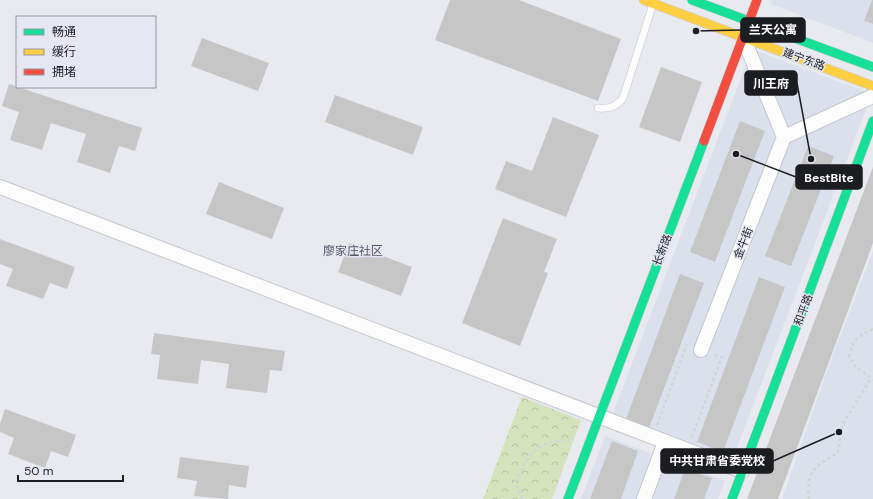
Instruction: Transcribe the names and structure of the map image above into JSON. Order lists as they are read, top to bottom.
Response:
{
  "streets": {
    "street": [
      "建宁东路",
      "金牛街",
      "长新路",
      "和平路"
    ]
  },
  "crossings": [
    ["建宁东路", "长新路"]
  ],
  "districts": ["廖家庄社区"],
  "places": [
    "兰天公寓",
    "BestBite",
    "川王府",
    "中共甘肃省委党校"
  ],
  "legend": ["畅通", "缓行", "拥堵"],
  "scale_bar": "50 m"
}
